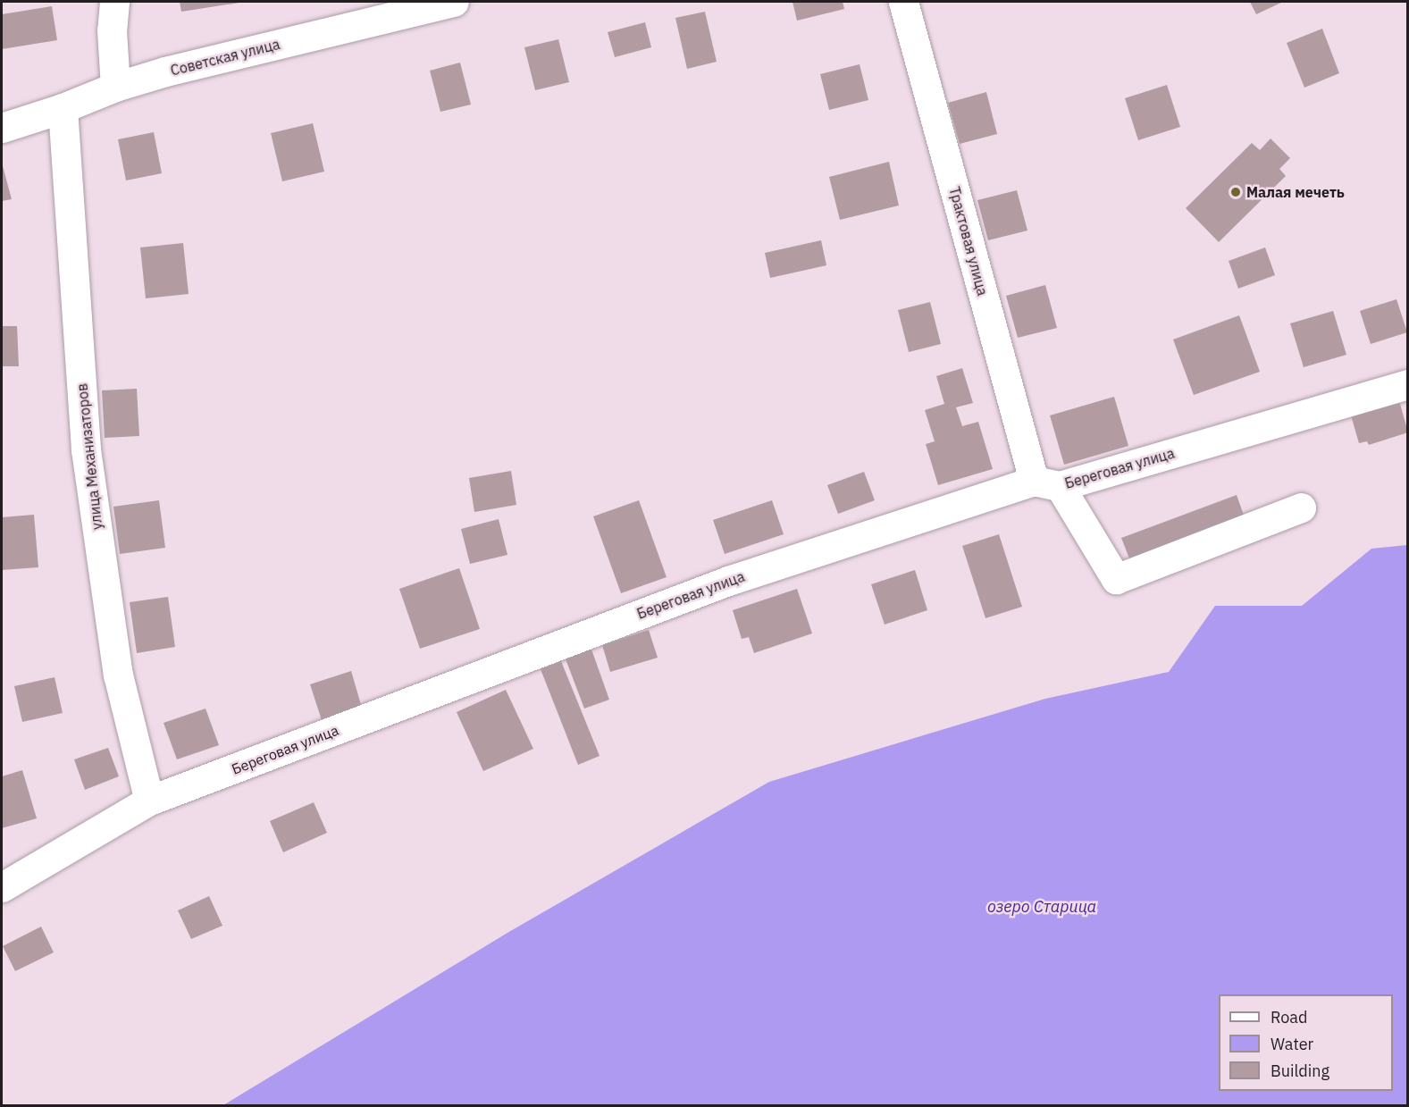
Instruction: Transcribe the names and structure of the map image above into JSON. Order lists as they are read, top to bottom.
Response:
{
  "streets": {
    "street": [
      "Советская улица",
      "Трактовая улица",
      "улица Механизаторов",
      "Береговая улица"
    ]
  },
  "crossings": [
    ["Советская улица", "улица Механизаторов"],
    ["Трактовая улица", "Береговая улица"],
    ["улица Механизаторов", "Береговая улица"]
  ],
  "water": ["озеро Старица"],
  "places": ["Малая мечеть"],
  "legend": ["Road", "Water", "Building"]
}
